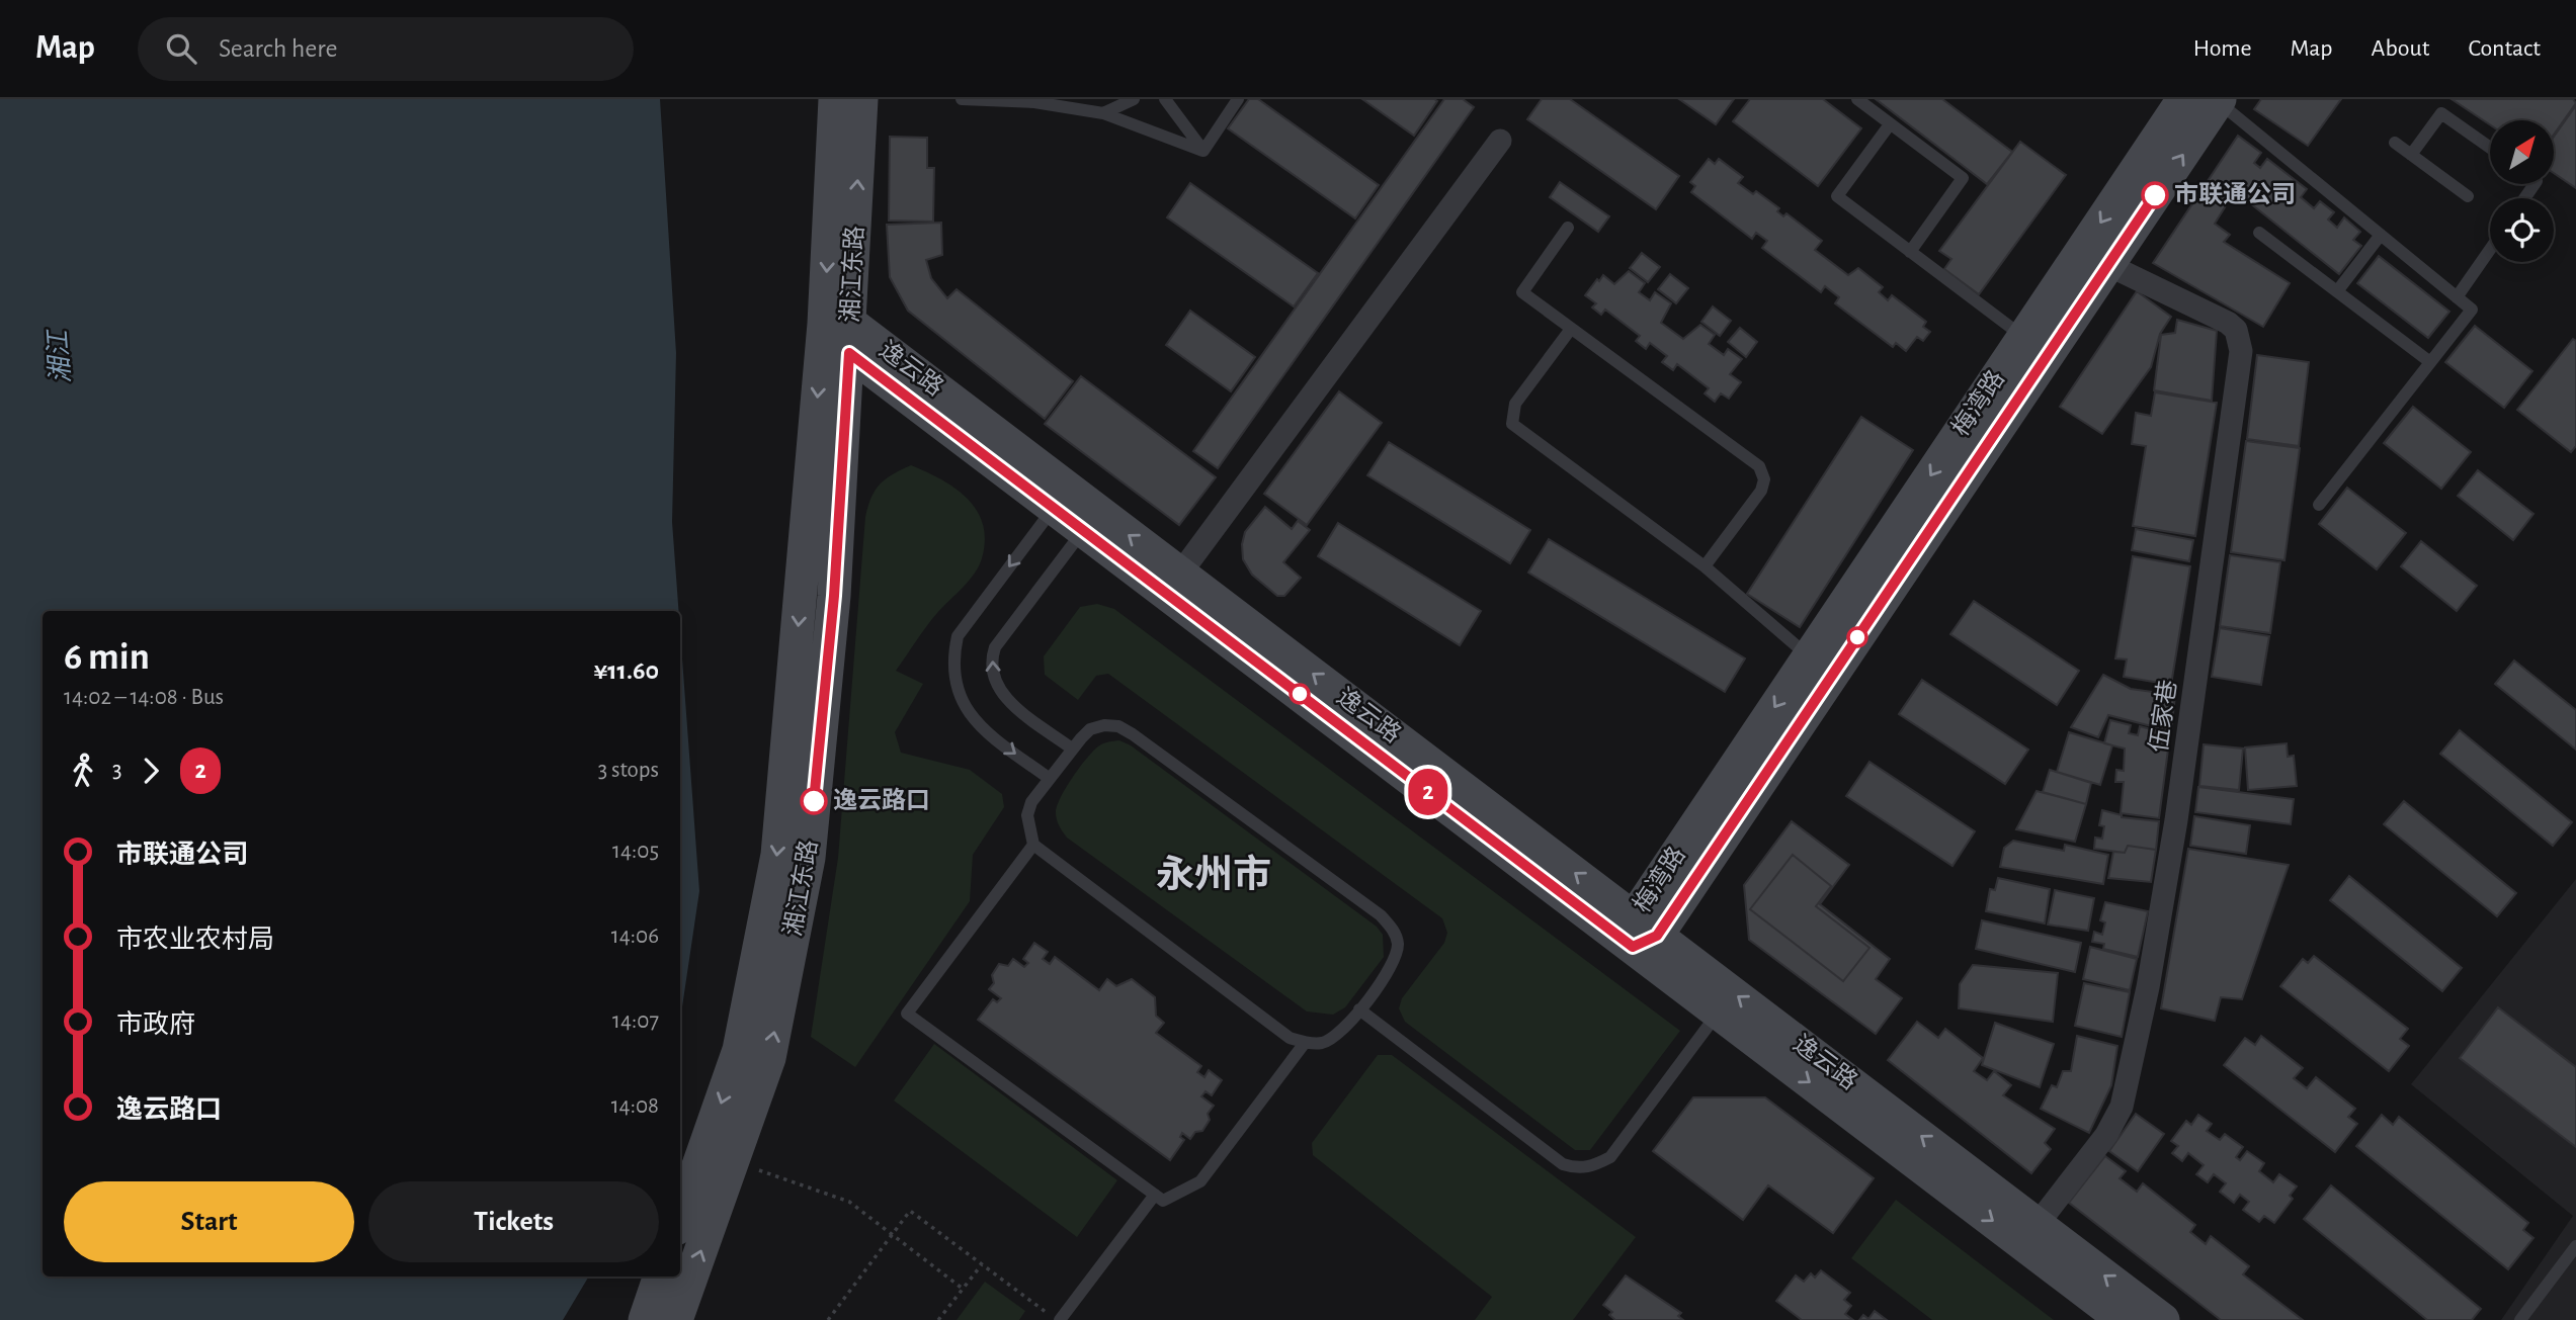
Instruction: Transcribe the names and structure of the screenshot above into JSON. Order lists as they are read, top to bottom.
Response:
{
  "streets": {
    "street": [
      "湘江东路",
      "逸云路",
      "梅湾路",
      "伍家巷"
    ]
  },
  "crossings": [
    ["湘江东路", "逸云路"],
    ["逸云路", "梅湾路"],
    ["逸云路", "伍家巷"],
    ["梅湾路", "伍家巷"]
  ],
  "districts": ["永州市"],
  "water": ["湘江"],
  "places": ["市联通公司", "逸云路口"],
  "lines": ["bus line 2"],
  "north": "top right",
  "page": {
    "header": "Map",
    "search": "Search here",
    "nav": [
      "Home",
      "Map",
      "About",
      "Contact"
    ],
    "on_map": "2",
    "heading": ["6 min", "14:02 – 14:08 · Bus", "¥11.60"],
    "legs": ["3", "2", "3 stops"],
    "list": [
      {
        "name": "市联通公司",
        "value": "14:05"
      },
      {
        "name": "市农业农村局",
        "value": "14:06"
      },
      {
        "name": "市政府",
        "value": "14:07"
      },
      {
        "name": "逸云路口",
        "value": "14:08"
      }
    ],
    "buttons": ["Start", "Tickets"]
  }
}
